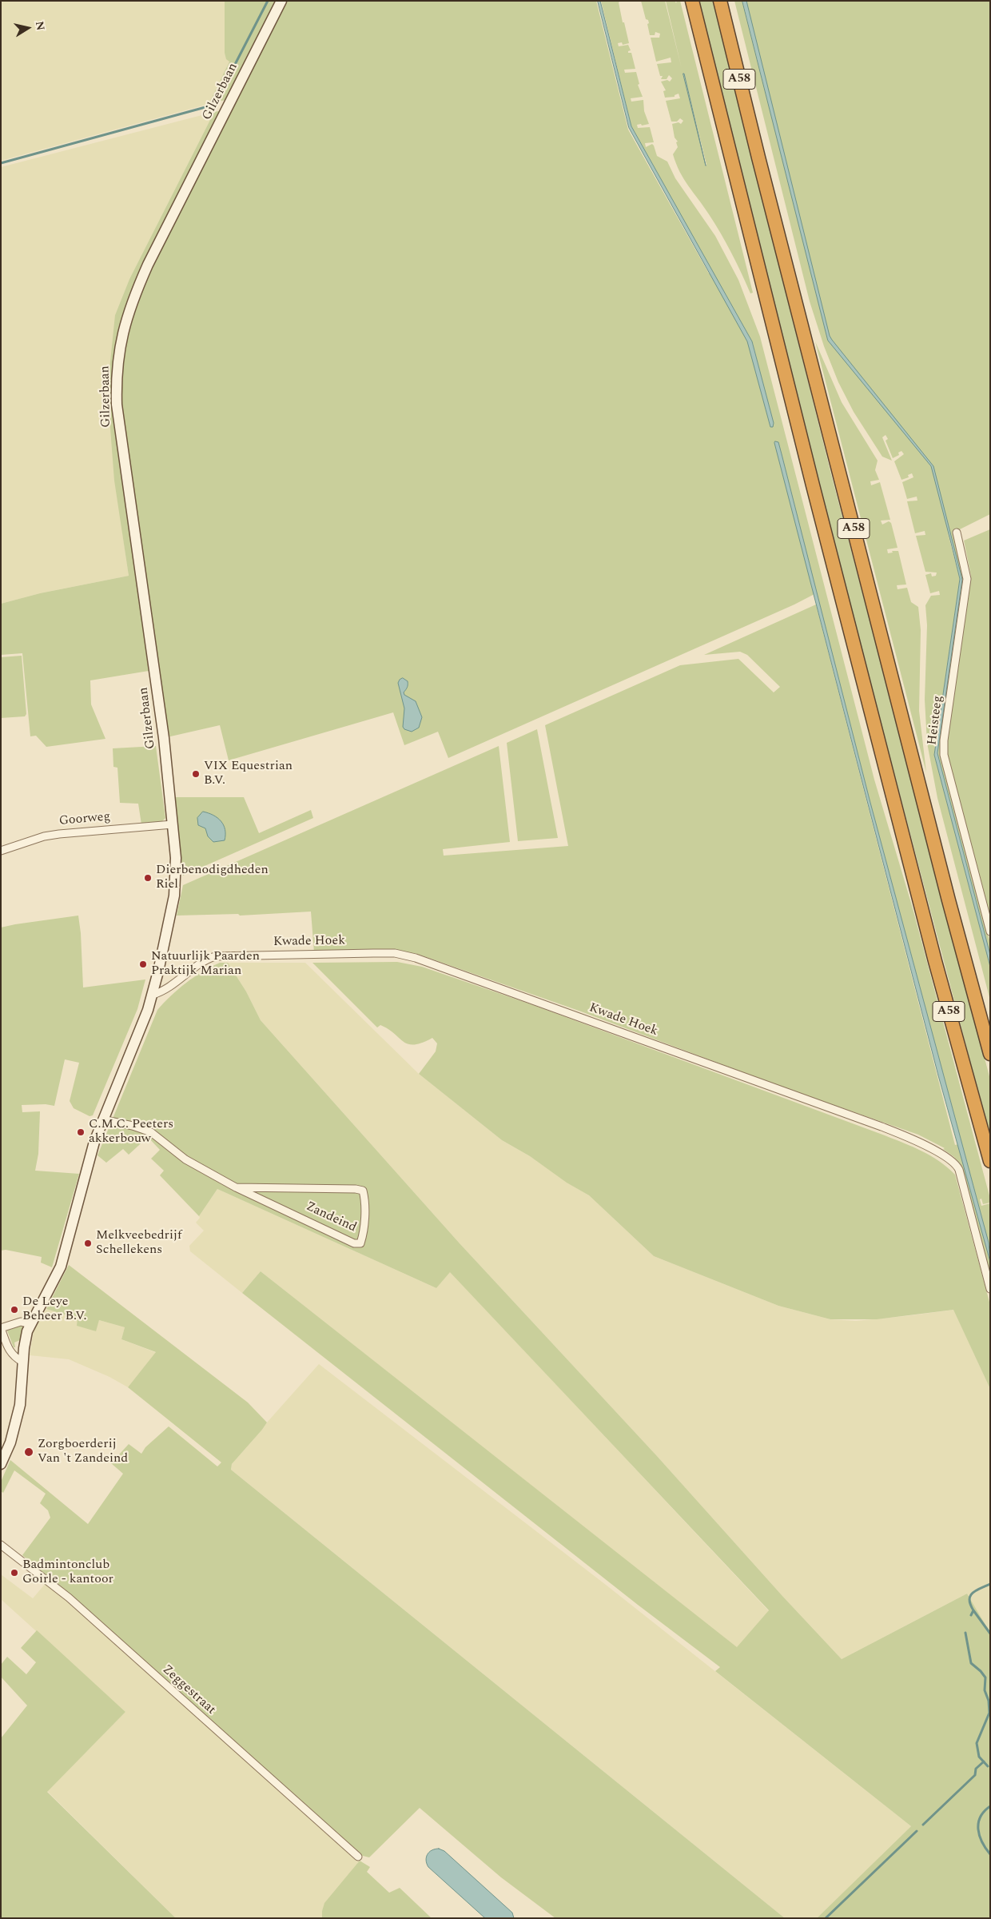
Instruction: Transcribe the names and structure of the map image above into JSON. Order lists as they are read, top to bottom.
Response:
{
  "streets": {
    "highway": ["A58"],
    "street": [
      "Gilzerbaan",
      "Heisteeg",
      "Goorweg",
      "Kwade Hoek",
      "Zandeind",
      "Zeggestraat"
    ]
  },
  "crossings": [
    ["Gilzerbaan", "Goorweg"]
  ],
  "places": [
    "VIX Equestrian B.V.",
    "Dierbenodigdheden Riel",
    "Natuurlijk Paarden Praktijk Marian",
    "C.M.C. Peeters akkerbouw",
    "Melkveebedrijf Schellekens",
    "De Leye Beheer B.V.",
    "Zorgboerderij Van 't Zandeind",
    "Badmintonclub Goirle - kantoor"
  ],
  "north": "right"
}
